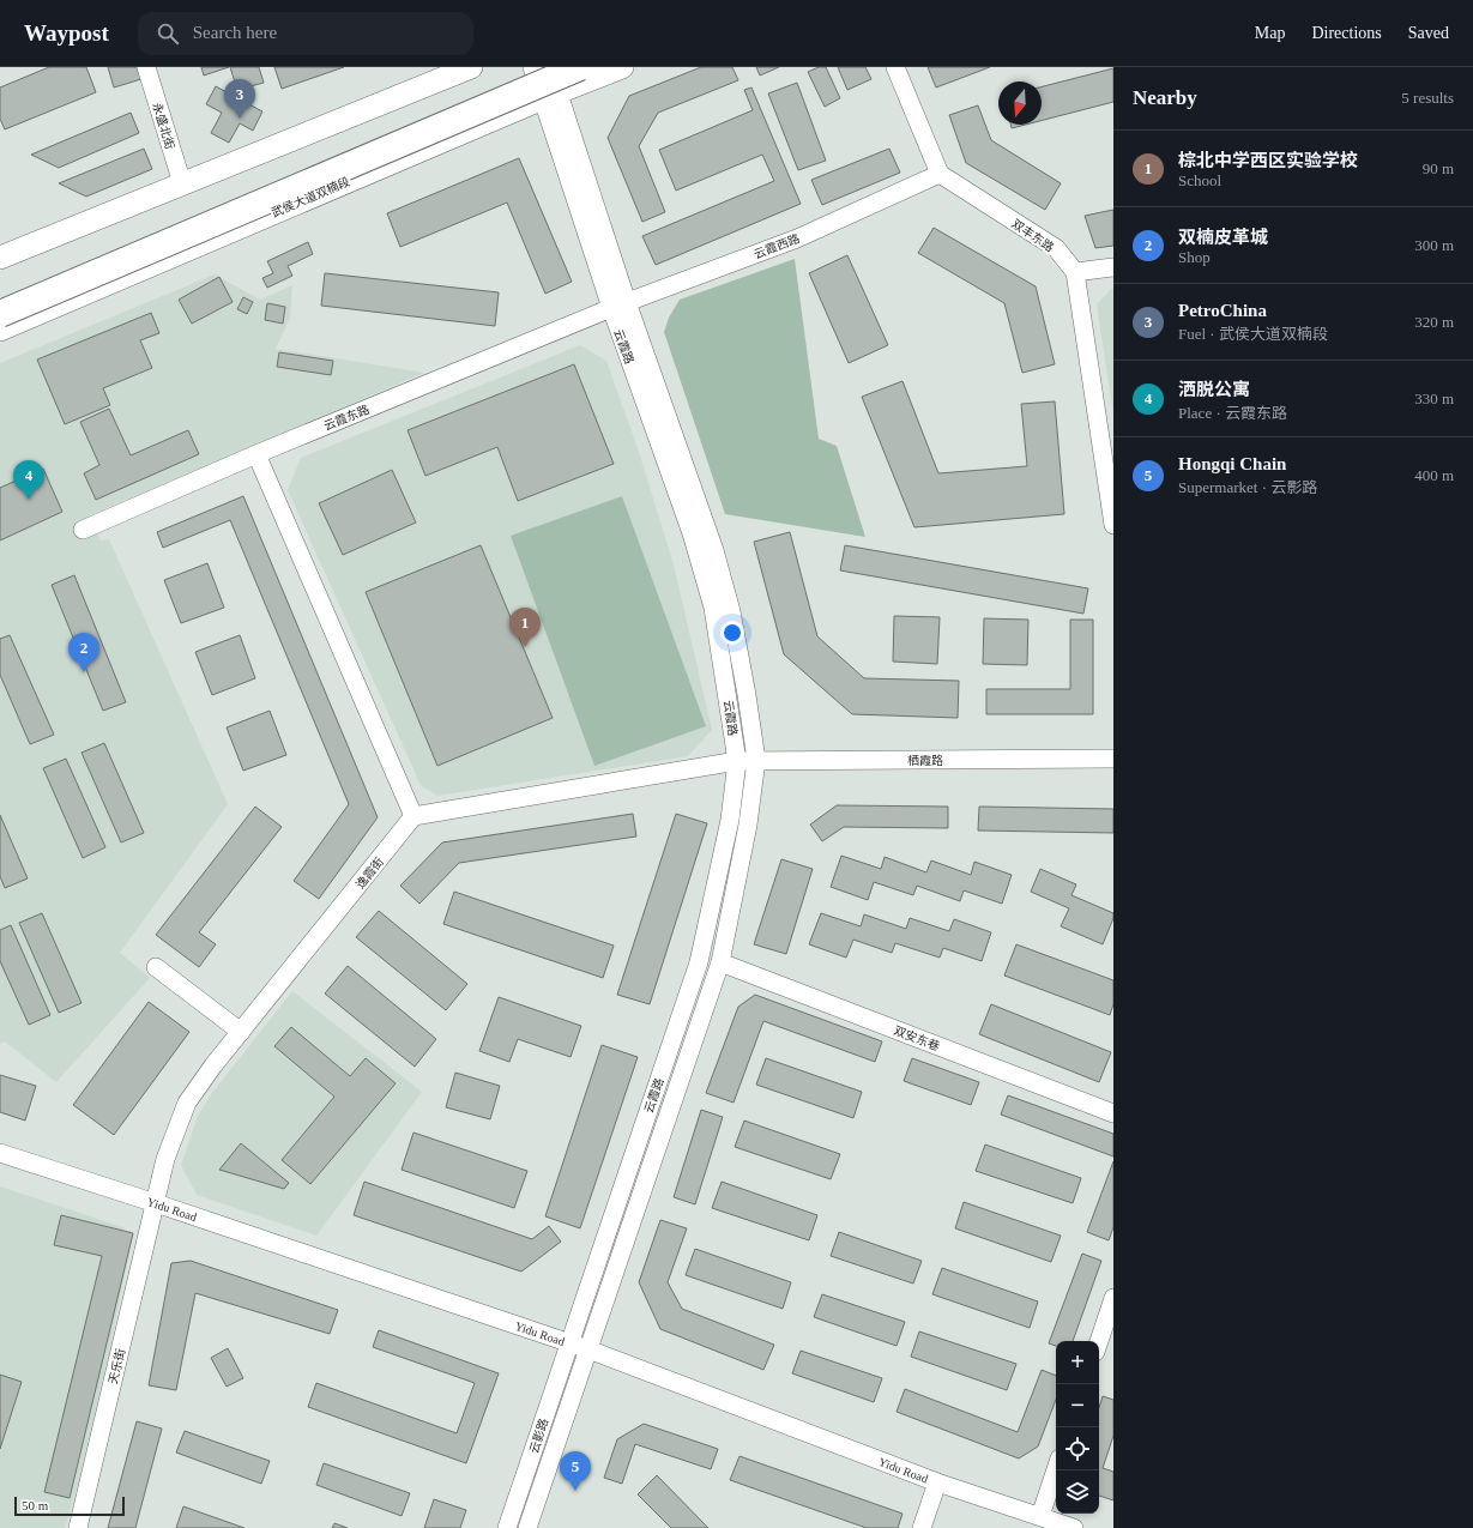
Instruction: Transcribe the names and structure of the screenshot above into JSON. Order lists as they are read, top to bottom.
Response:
{
  "streets": {
    "main road": ["武侯大道双楠段"],
    "street": [
      "永盛北街",
      "双丰东路",
      "云霞西路",
      "云霞路",
      "云霞东路",
      "栖霞路",
      "逸霞街",
      "双安东巷",
      "Yidu Road",
      "天乐街",
      "云影路"
    ]
  },
  "crossings": [
    ["武侯大道双楠段", "云霞路"],
    ["双丰东路", "云霞西路"],
    ["云霞西路", "云霞路"],
    ["云霞西路", "云霞东路"],
    ["云霞路", "云霞东路"],
    ["云霞路", "栖霞路"],
    ["云霞路", "Yidu Road"],
    ["云霞路", "云影路"],
    ["逸霞街", "Yidu Road"],
    ["逸霞街", "天乐街"],
    ["Yidu Road", "天乐街"],
    ["Yidu Road", "云影路"]
  ],
  "scale_bar": "50 m",
  "north": "bottom",
  "page": {
    "header": "Waypost",
    "search": "Search here",
    "nav": ["Map", "Directions", "Saved"],
    "heading": ["Nearby", "5 results"],
    "pins": [
      "3",
      "4",
      "1",
      "2",
      "5"
    ],
    "list": [
      {
        "mark": "1",
        "name": "棕北中学西区实验学校",
        "note": "School",
        "value": "90 m"
      },
      {
        "mark": "2",
        "name": "双楠皮革城",
        "note": "Shop",
        "value": "300 m"
      },
      {
        "mark": "3",
        "name": "PetroChina",
        "note": "Fuel · 武侯大道双楠段",
        "value": "320 m"
      },
      {
        "mark": "4",
        "name": "洒脱公寓",
        "note": "Place · 云霞东路",
        "value": "330 m"
      },
      {
        "mark": "5",
        "name": "Hongqi Chain",
        "note": "Supermarket · 云影路",
        "value": "400 m"
      }
    ],
    "map_buttons": ["+", "−"],
    "scale": "50 m"
  }
}
